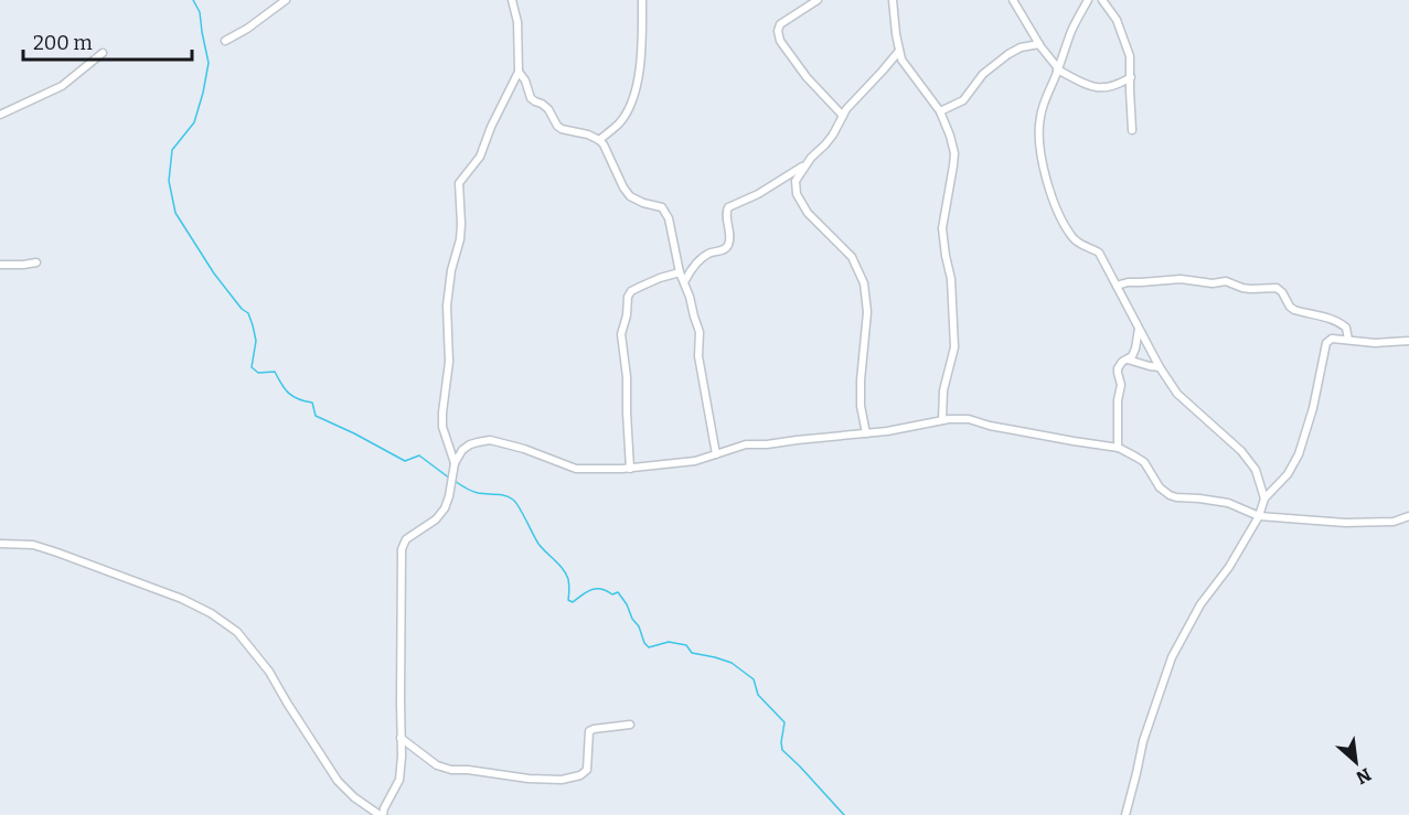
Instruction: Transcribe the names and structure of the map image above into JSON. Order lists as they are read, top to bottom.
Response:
{
  "scale_bar": "200 m",
  "north": "bottom right"
}
